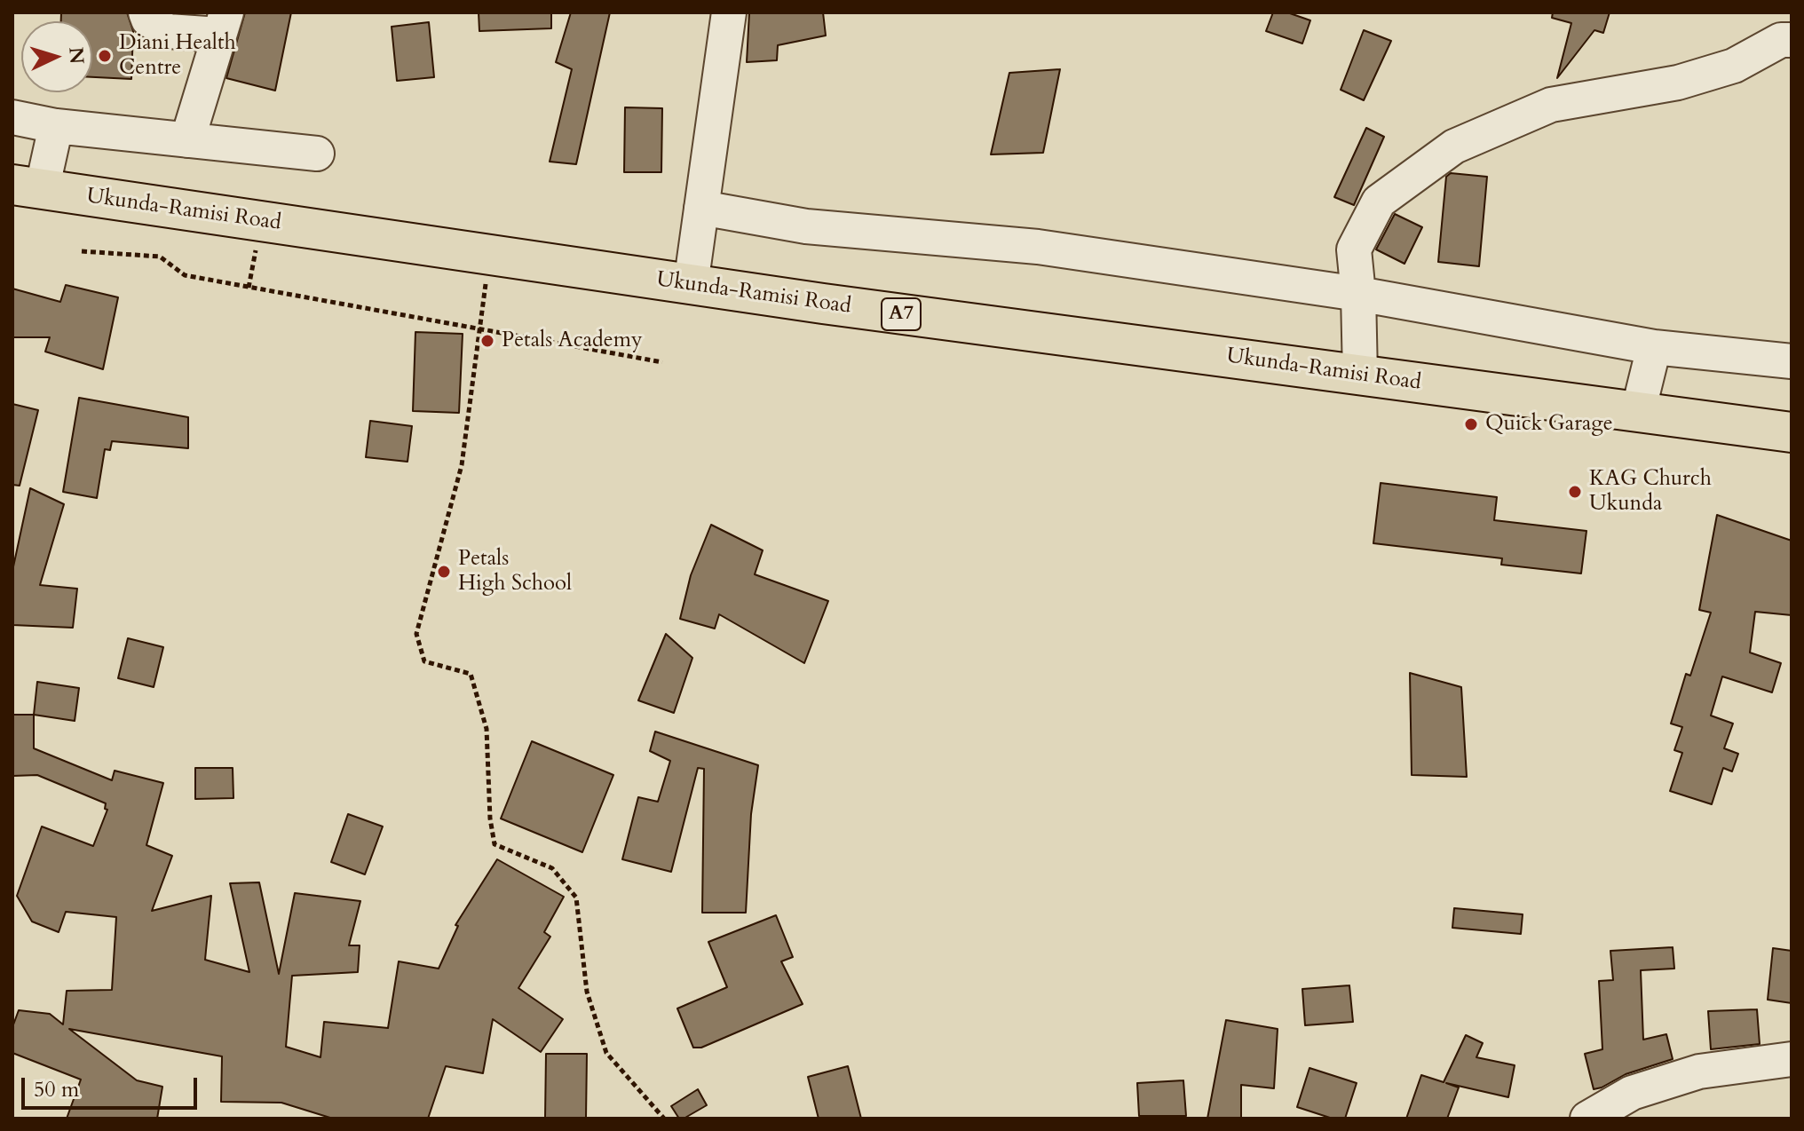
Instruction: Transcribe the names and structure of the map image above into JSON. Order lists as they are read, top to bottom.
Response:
{
  "streets": {
    "highway": ["Ukunda-Ramisi Road", "A7"]
  },
  "places": [
    "Diani Health Centre",
    "Petals Academy",
    "Quick Garage",
    "KAG Church Ukunda",
    "Petals High School"
  ],
  "scale_bar": "50 m",
  "north": "right"
}
